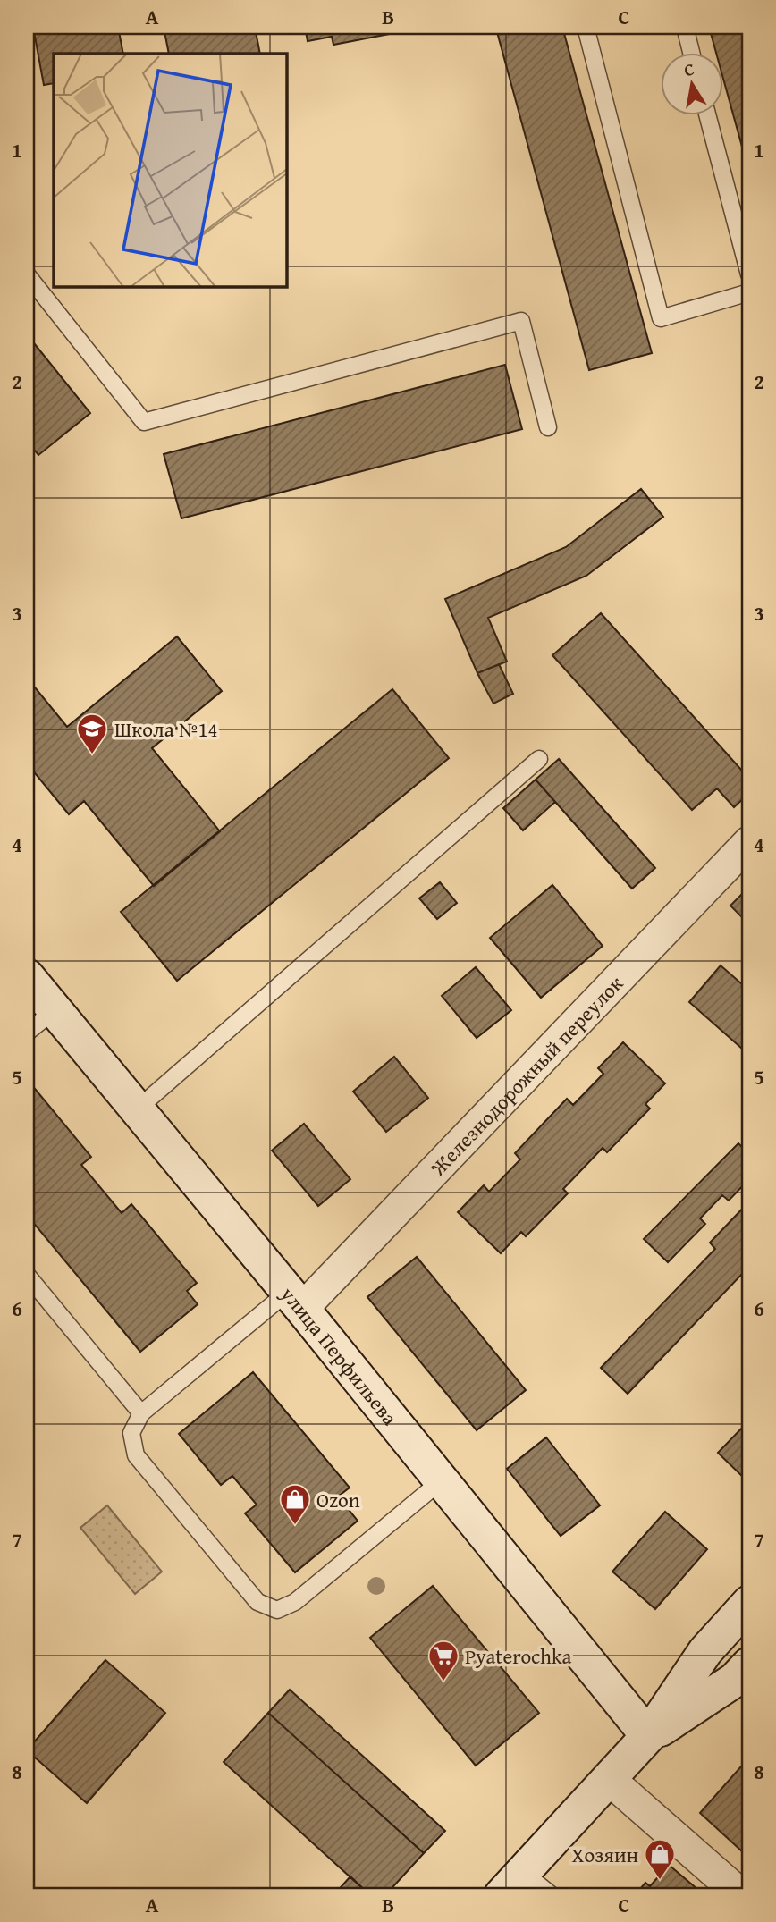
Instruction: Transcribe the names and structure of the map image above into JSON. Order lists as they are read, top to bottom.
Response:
{
  "streets": {
    "main road": ["улица Перфильева"],
    "street": ["Железнодорожный переулок"]
  },
  "crossings": [
    ["Железнодорожный переулок", "улица Перфильева"]
  ],
  "places": {
    "school or university": ["Школа №14"],
    "shop": ["Ozon", "Хозяин"],
    "supermarket": ["Pyaterochka"]
  },
  "north": "top",
  "grid": {
    "columns": ["A", "B", "C"],
    "rows": [
      "1",
      "2",
      "3",
      "4",
      "5",
      "6",
      "7",
      "8"
    ]
  }
}
